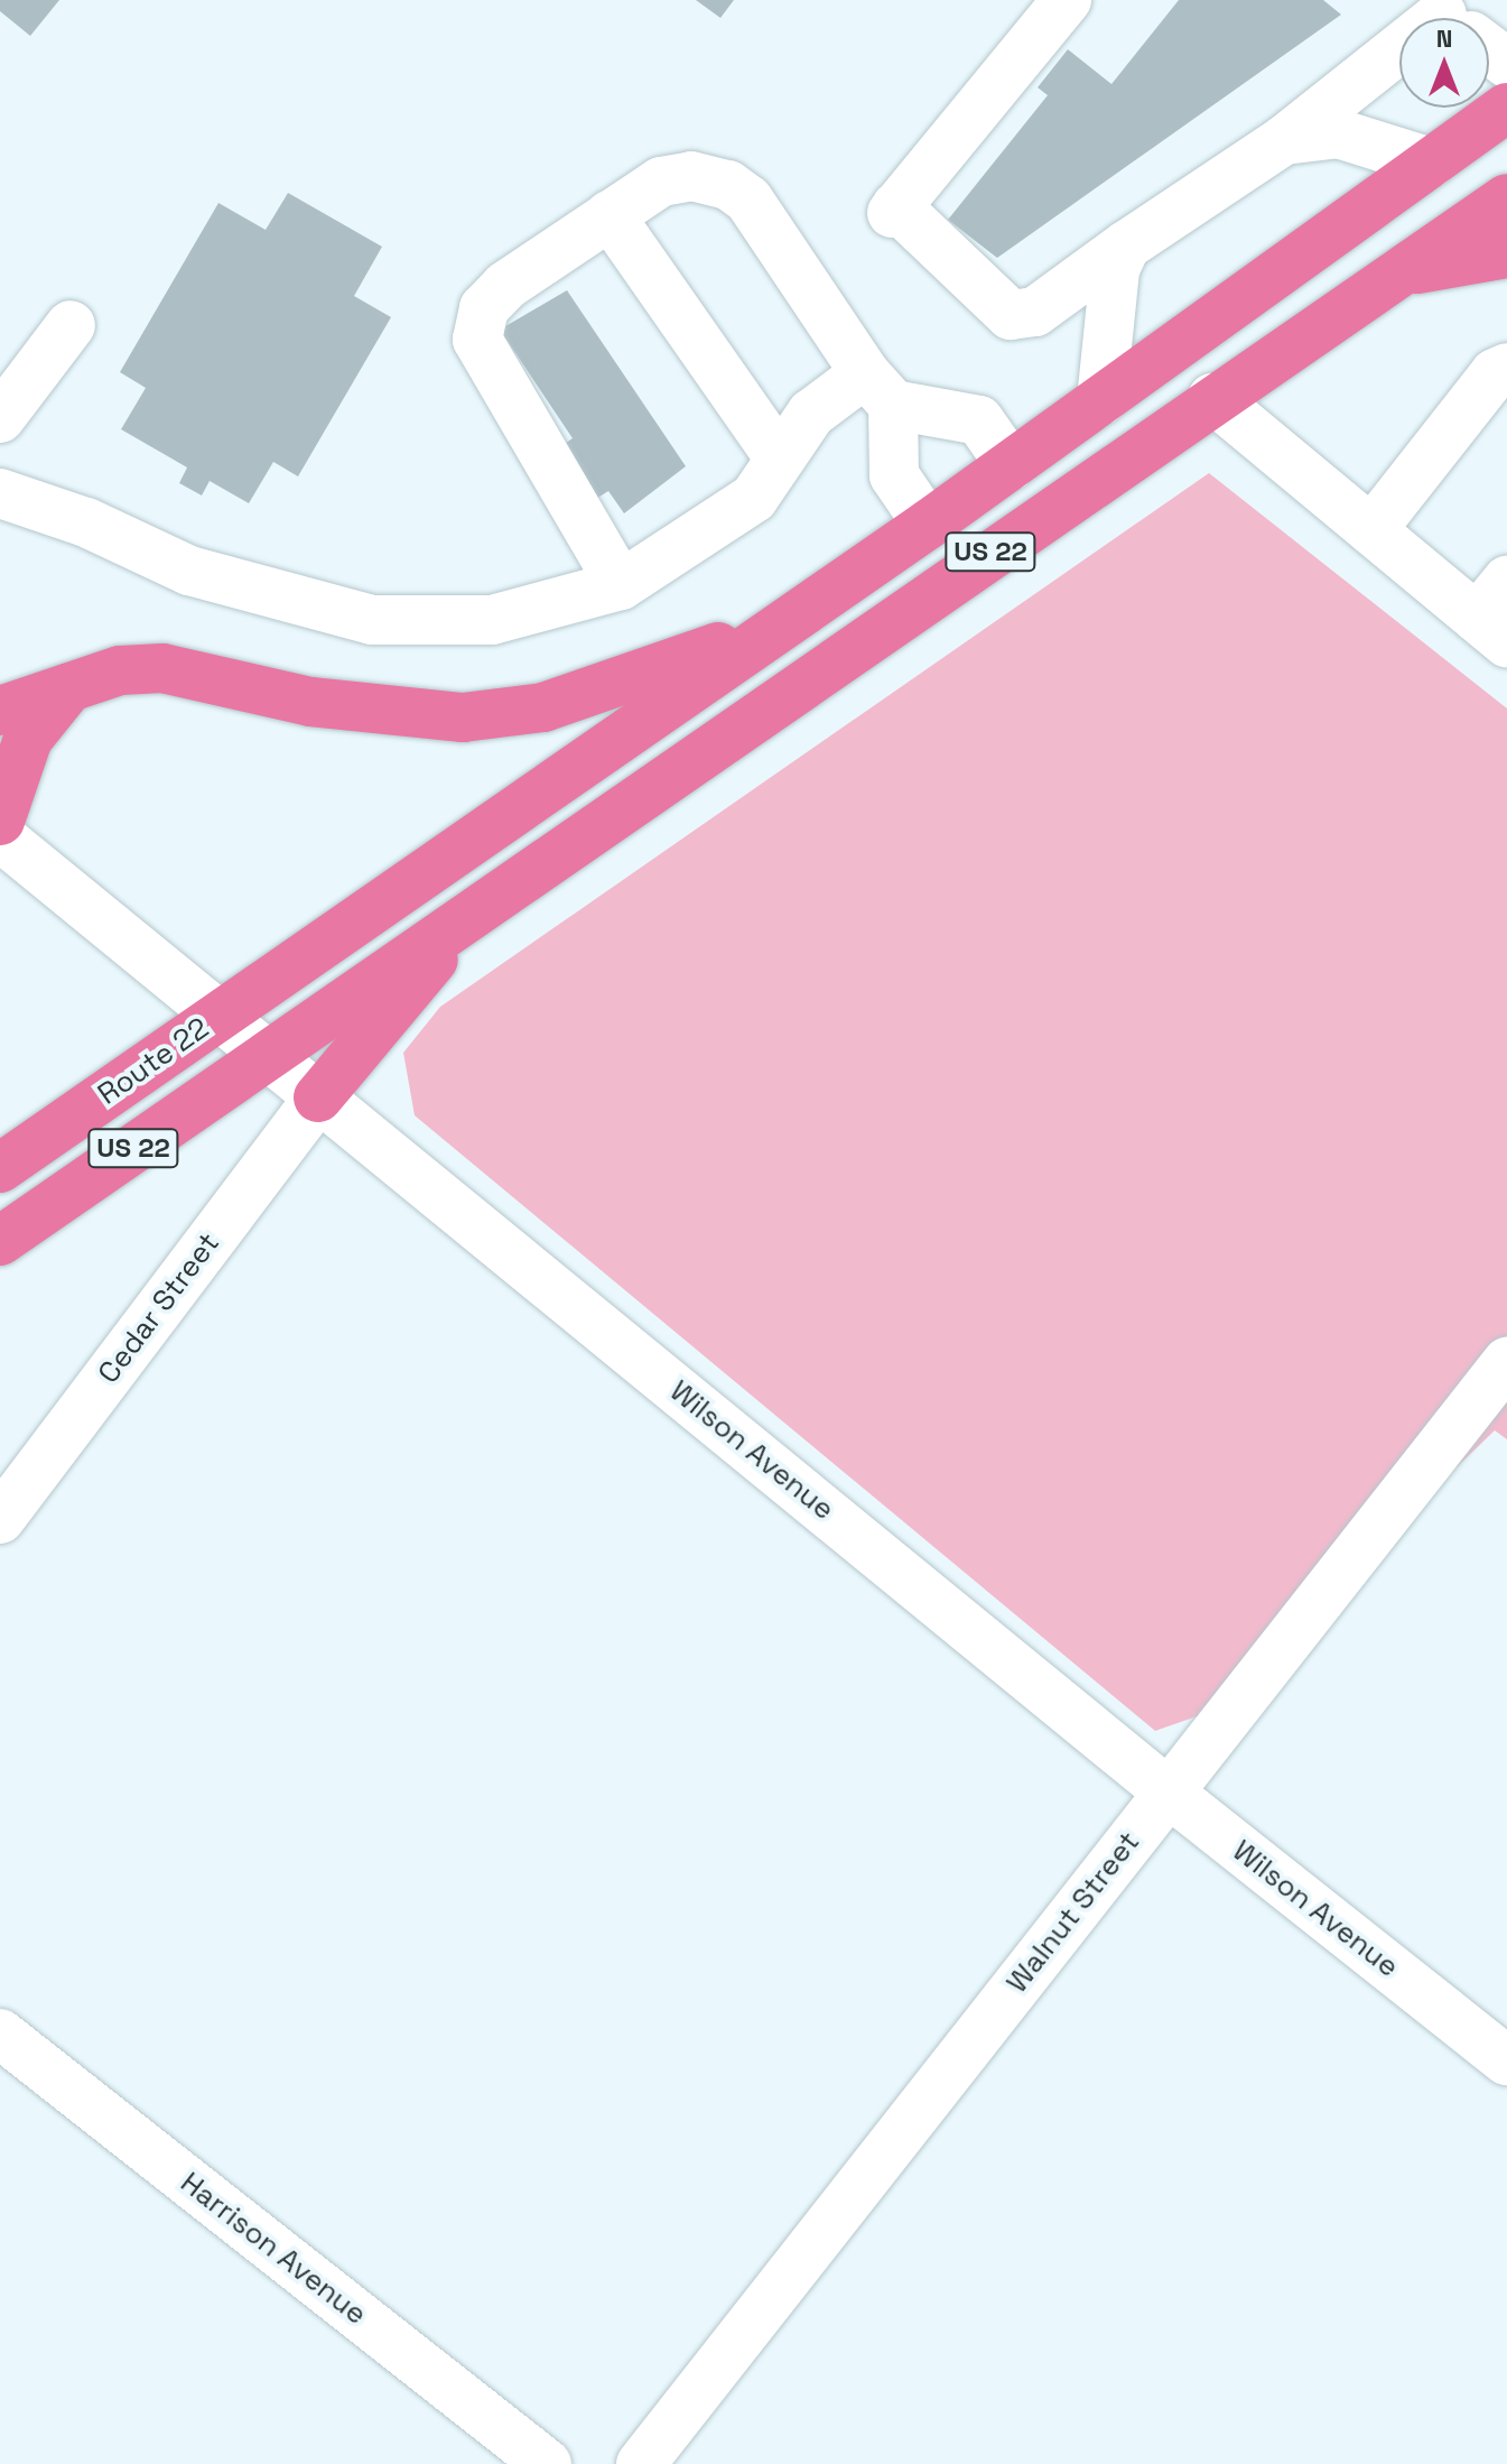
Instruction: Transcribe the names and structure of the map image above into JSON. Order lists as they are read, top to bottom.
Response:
{
  "streets": {
    "highway": ["US 22", "Route 22"],
    "street": [
      "Cedar Street",
      "Wilson Avenue",
      "Walnut Street",
      "Harrison Avenue"
    ]
  },
  "crossings": [
    ["US 22", "Route 22"],
    ["US 22", "Wilson Avenue"],
    ["Route 22", "Wilson Avenue"],
    ["Cedar Street", "Wilson Avenue"],
    ["Wilson Avenue", "Walnut Street"]
  ],
  "north": "top"
}
